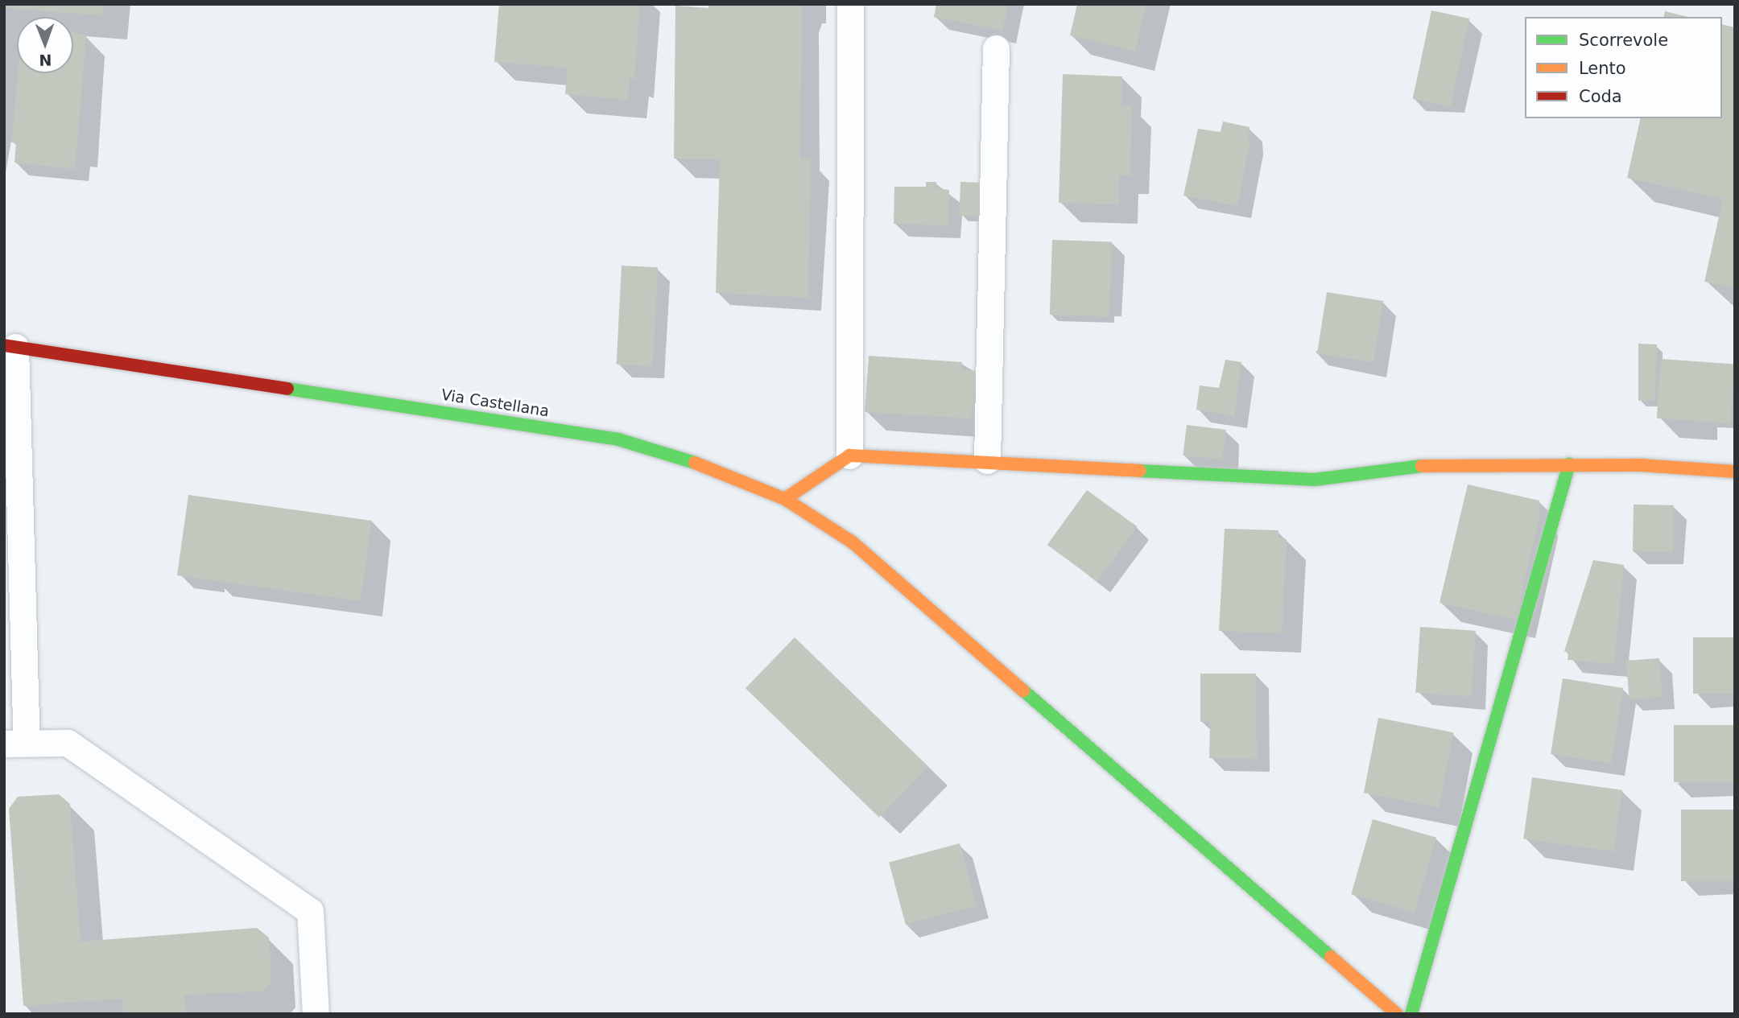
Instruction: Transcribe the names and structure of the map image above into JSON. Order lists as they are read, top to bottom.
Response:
{
  "streets": {
    "main road": ["Via Castellana"]
  },
  "legend": ["Scorrevole", "Lento", "Coda"],
  "north": "bottom"
}
